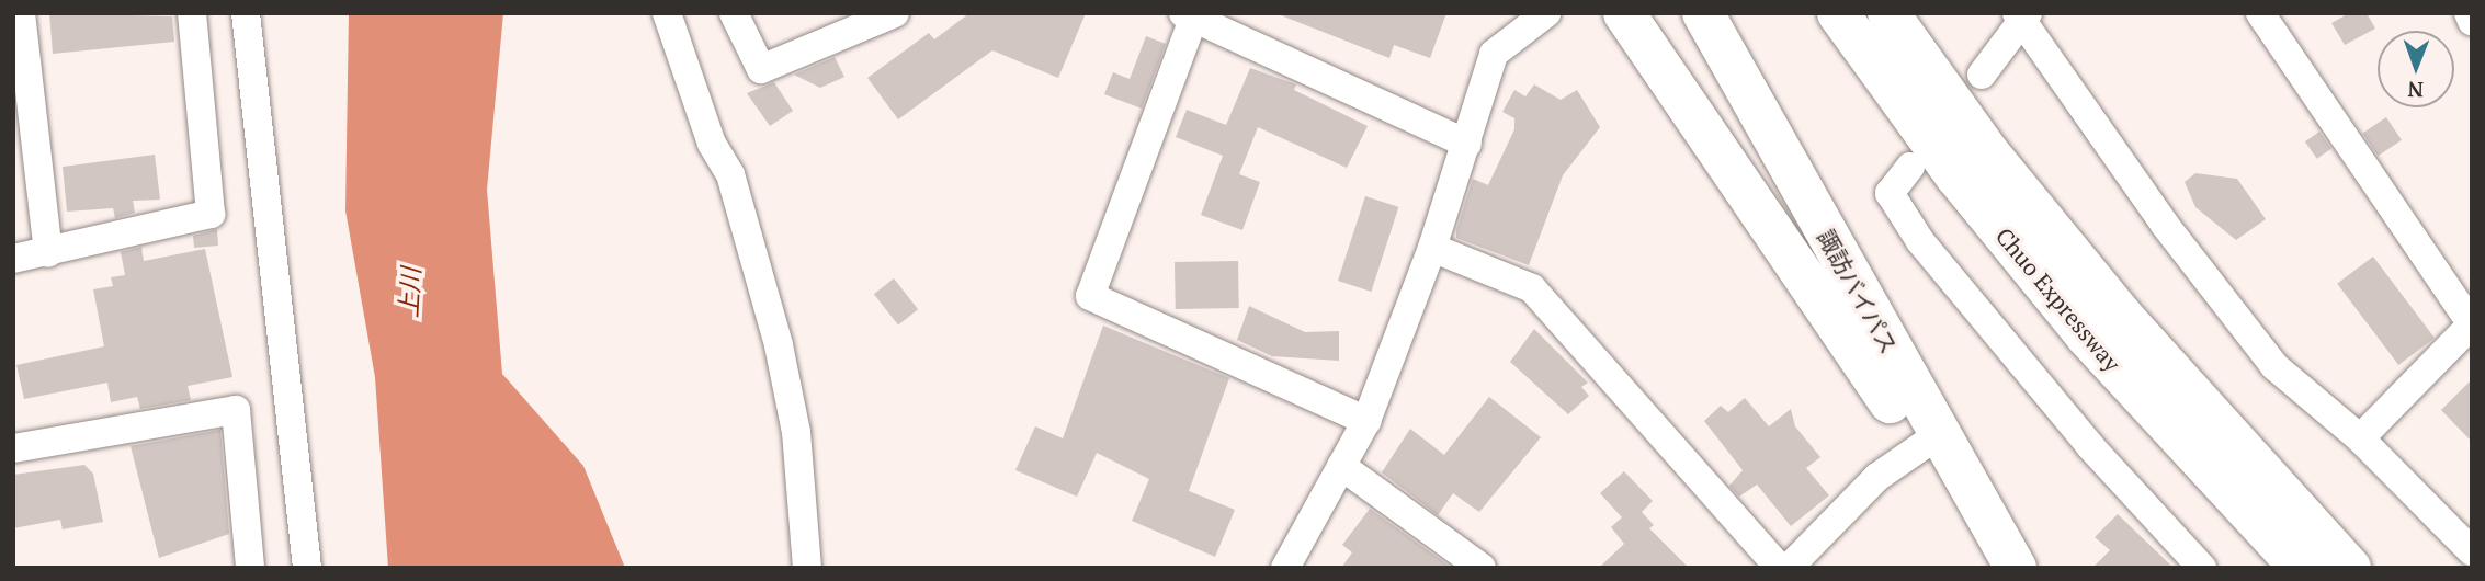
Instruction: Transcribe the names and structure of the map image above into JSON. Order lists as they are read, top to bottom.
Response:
{
  "streets": {
    "highway": ["諏訪バイパス", "Chuo Expressway"]
  },
  "water": ["上川"],
  "north": "bottom"
}
